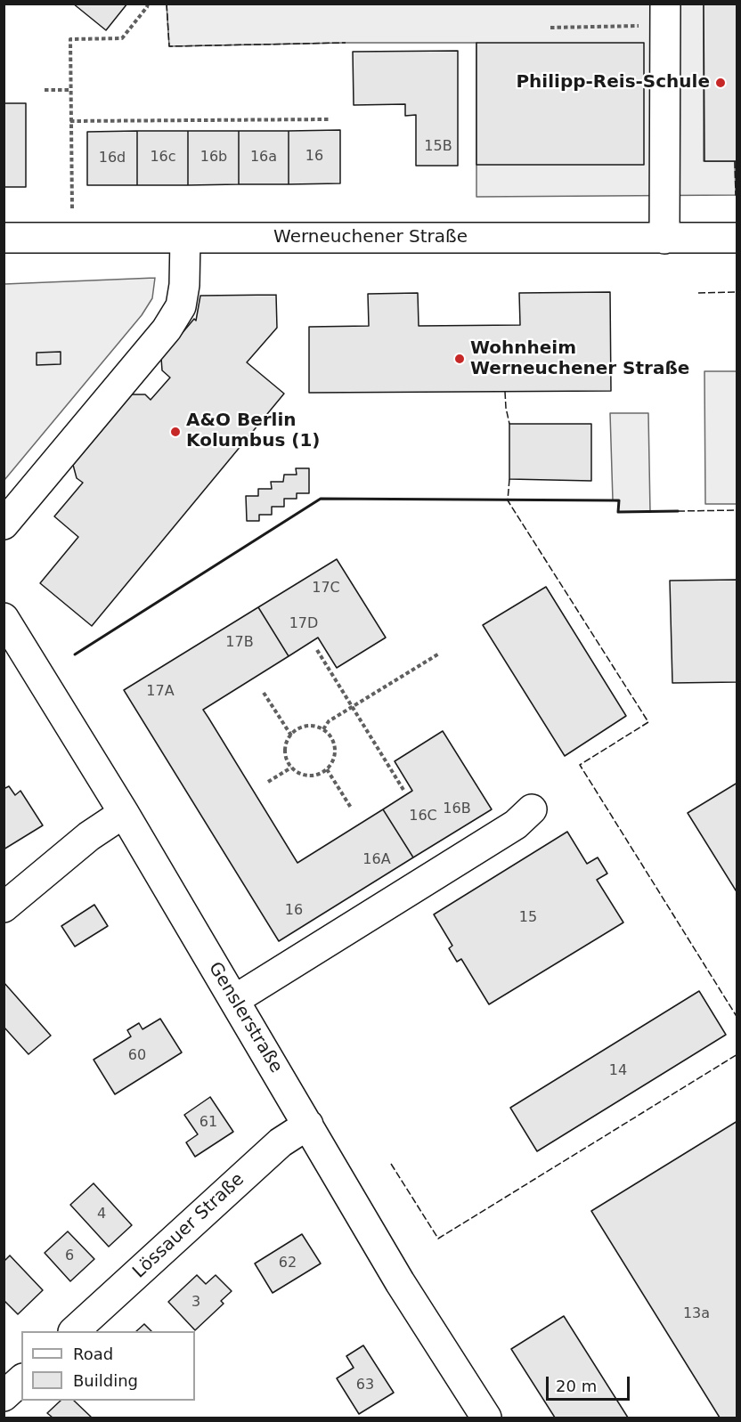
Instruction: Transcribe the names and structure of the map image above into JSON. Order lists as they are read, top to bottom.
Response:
{
  "streets": {
    "street": ["Werneuchener Straße", "Genslerstraße", "Lössauer Straße"]
  },
  "crossings": [
    ["Genslerstraße", "Lössauer Straße"]
  ],
  "places": ["Philipp-Reis-Schule", "Wohnheim Werneuchener Straße", "A&O Berlin Kolumbus (1)"],
  "house_numbers": [
    "15B",
    "16",
    "16c",
    "16b",
    "16a",
    "16d",
    "17C",
    "17D",
    "17B",
    "17A",
    "16B",
    "16C",
    "16A",
    "16",
    "15",
    "60",
    "14",
    "61",
    "4",
    "6",
    "62",
    "3",
    "13a",
    "63"
  ],
  "legend": ["Road", "Building"],
  "scale_bar": "20 m"
}
